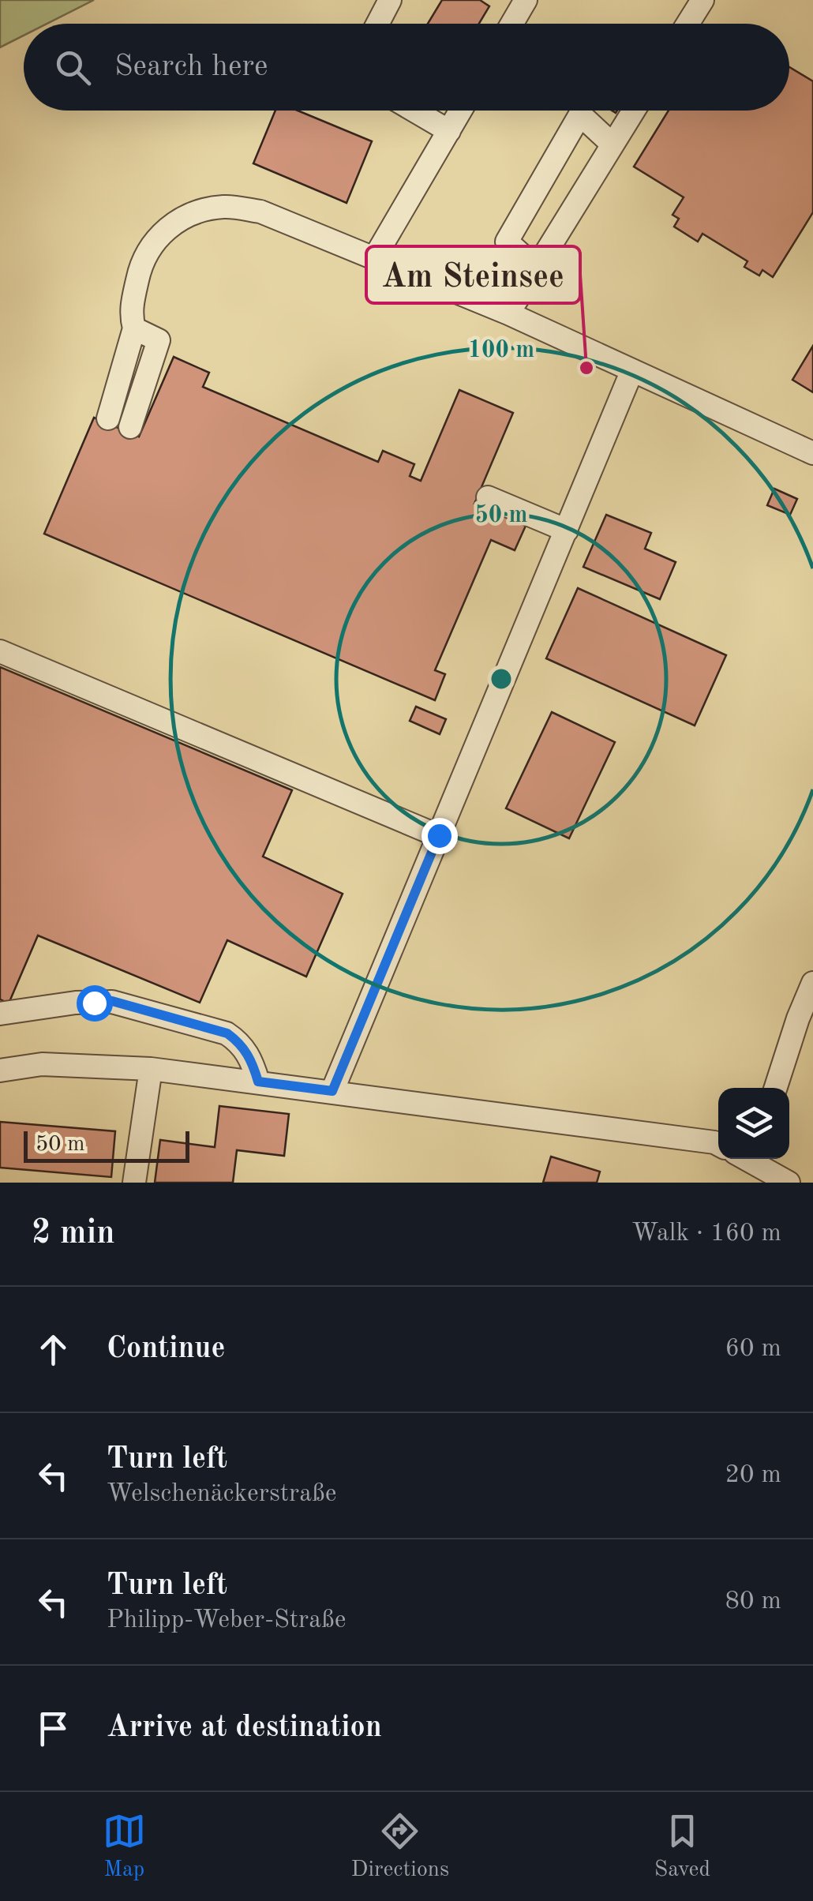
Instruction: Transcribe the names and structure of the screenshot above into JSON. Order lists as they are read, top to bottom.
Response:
{
  "places": ["Am Steinsee"],
  "scale_bar": "50 m",
  "page": {
    "search": "Search here",
    "scale": "50 m",
    "heading": ["2 min", "Walk · 160 m"],
    "list": [
      ["Continue", "60 m"],
      ["Turn left", "Welschenäckerstraße", "20 m"],
      ["Turn left", "Philipp-Weber-Straße", "80 m"],
      "Arrive at destination"
    ],
    "nav": ["Map", "Directions", "Saved"]
  },
  "rings": ["100 m", "50 m"]
}
